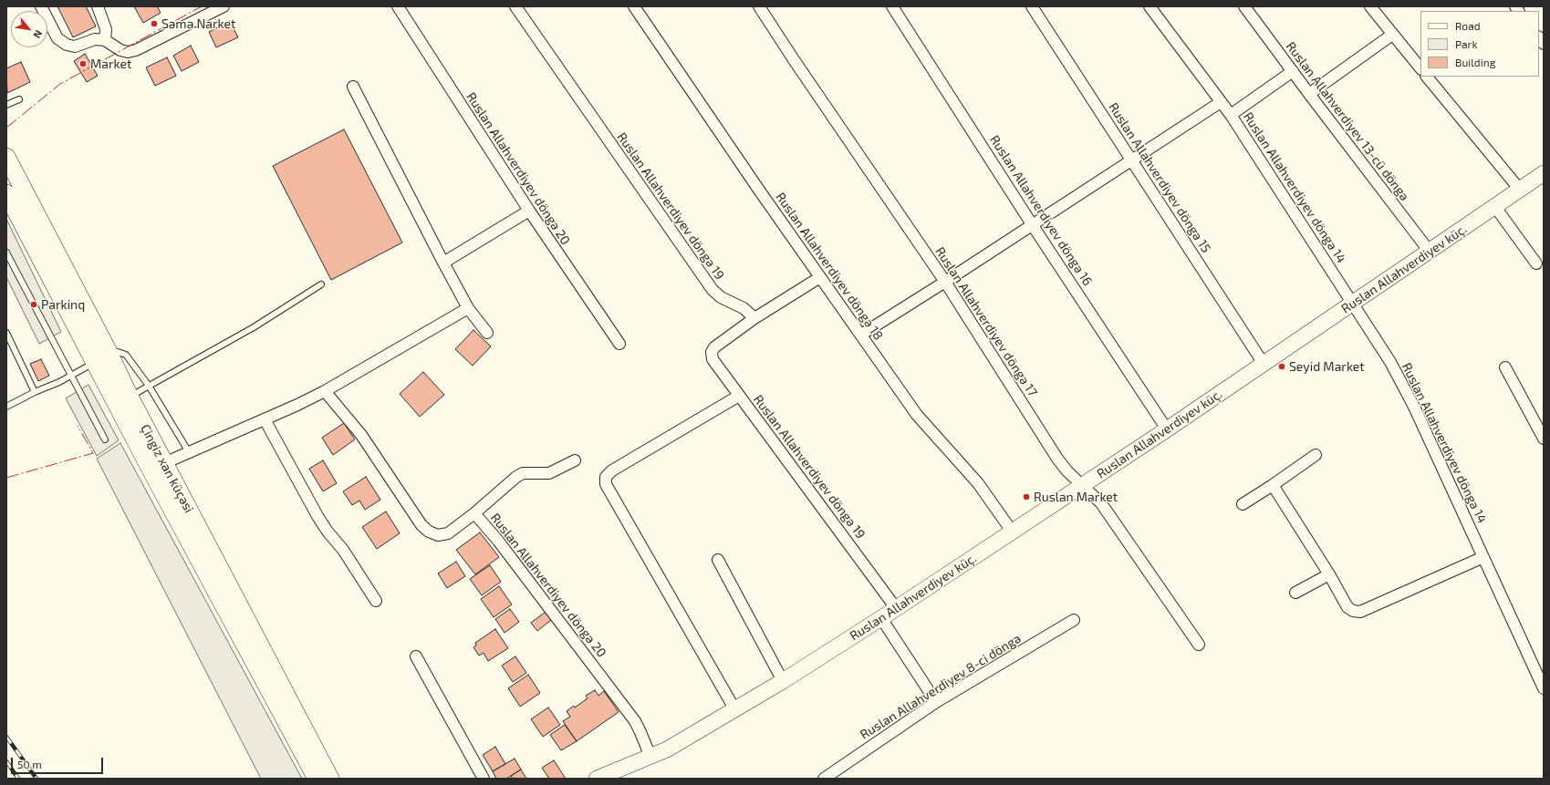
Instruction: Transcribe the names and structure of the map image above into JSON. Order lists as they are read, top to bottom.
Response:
{
  "streets": {
    "main road": ["Çingiz xan küçəsi"],
    "street": [
      "Ruslan Allahverdiyev 13-cü döngə",
      "Ruslan Allahverdiyev döngə 20",
      "Ruslan Allahverdiyev döngə 15",
      "Ruslan Allahverdiyev döngə 14",
      "Ruslan Allahverdiyev döngə 19",
      "Ruslan Allahverdiyev döngə 16",
      "Ruslan Allahverdiyev döngə 18",
      "Ruslan Allahverdiyev küç.",
      "Ruslan Allahverdiyev döngə 17",
      "Ruslan Allahverdiyev 8-ci döngə"
    ]
  },
  "crossings": [
    ["Ruslan Allahverdiyev 13-cü döngə", "Ruslan Allahverdiyev küç."],
    ["Ruslan Allahverdiyev döngə 20", "Ruslan Allahverdiyev küç."],
    ["Ruslan Allahverdiyev döngə 15", "Ruslan Allahverdiyev küç."],
    ["Ruslan Allahverdiyev döngə 14", "Ruslan Allahverdiyev küç."],
    ["Ruslan Allahverdiyev döngə 19", "Ruslan Allahverdiyev küç."],
    ["Ruslan Allahverdiyev döngə 16", "Ruslan Allahverdiyev küç."],
    ["Ruslan Allahverdiyev döngə 18", "Ruslan Allahverdiyev küç."],
    ["Ruslan Allahverdiyev küç.", "Ruslan Allahverdiyev döngə 17"]
  ],
  "places": [
    "Səma Narket",
    "Market",
    "Parkinq",
    "Seyid Market",
    "Ruslan Market"
  ],
  "legend": ["Road", "Park", "Building"],
  "scale_bar": "50 m",
  "north": "bottom right"
}
